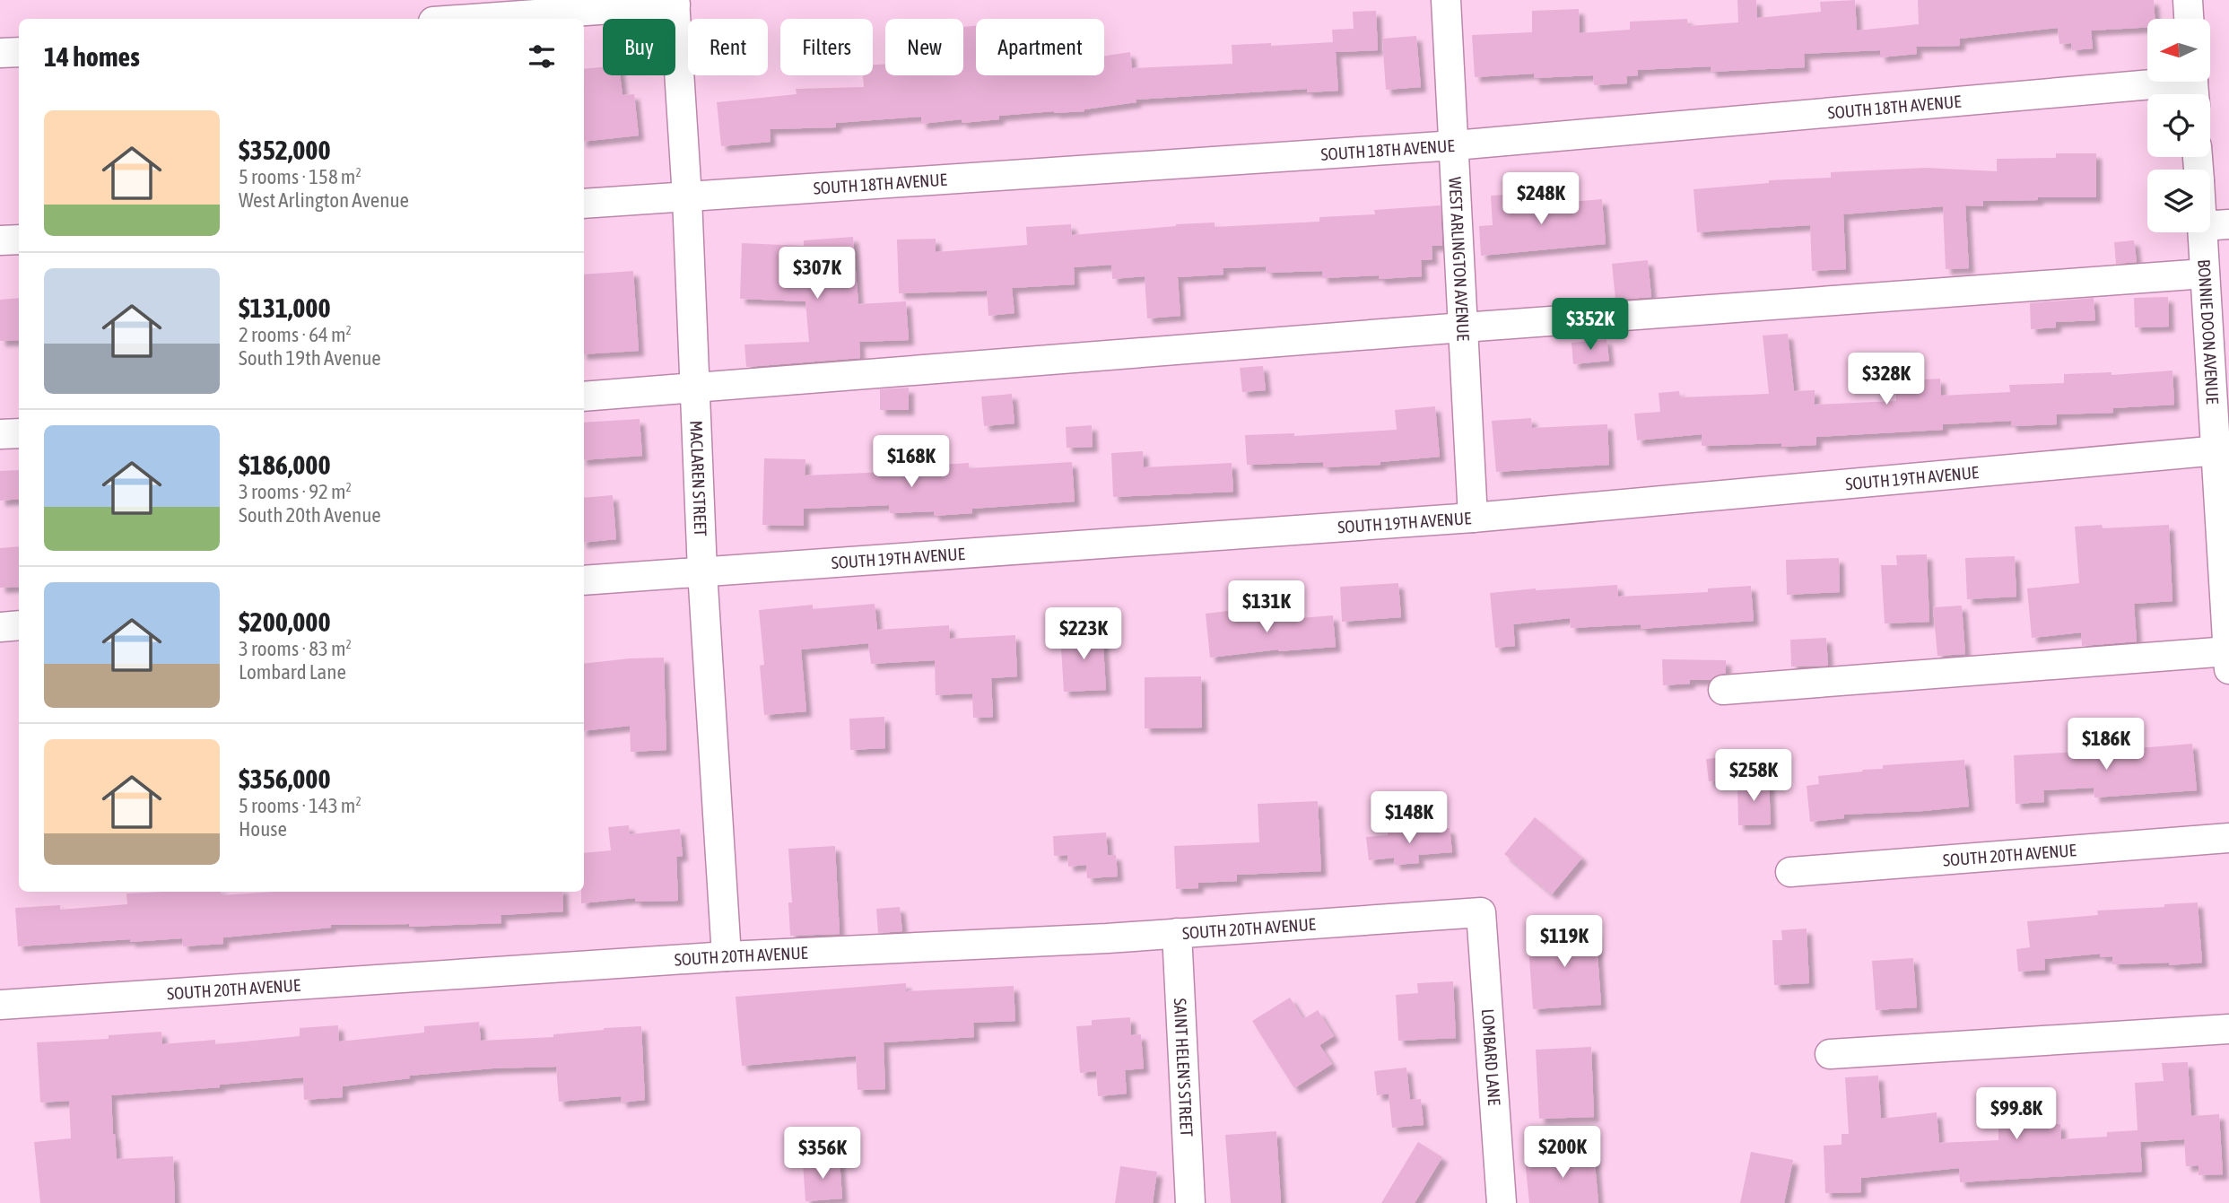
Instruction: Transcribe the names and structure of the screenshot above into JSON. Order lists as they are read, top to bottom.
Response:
{
  "streets": {
    "street": [
      "SOUTH 18TH AVENUE",
      "WEST ARLINGTON AVENUE",
      "BONNIE DOON AVENUE",
      "SOUTH 19TH AVENUE",
      "MACLAREN STREET",
      "SOUTH 20TH AVENUE",
      "LOMBARD LANE",
      "SAINT HELEN'S STREET"
    ]
  },
  "crossings": [
    ["SOUTH 18TH AVENUE", "WEST ARLINGTON AVENUE"],
    ["SOUTH 18TH AVENUE", "MACLAREN STREET"],
    ["WEST ARLINGTON AVENUE", "SOUTH 19TH AVENUE"],
    ["BONNIE DOON AVENUE", "SOUTH 19TH AVENUE"],
    ["SOUTH 19TH AVENUE", "MACLAREN STREET"],
    ["MACLAREN STREET", "SOUTH 20TH AVENUE"],
    ["SOUTH 20TH AVENUE", "LOMBARD LANE"],
    ["SOUTH 20TH AVENUE", "SAINT HELEN'S STREET"]
  ],
  "north": "left",
  "page": {
    "chip": [
      "Buy",
      "Rent",
      "Filters",
      "New",
      "Apartment"
    ],
    "heading": "14 homes",
    "list": [
      {
        "name": "$352,000",
        "note": "5 rooms · 158 m² · West Arlington Avenue"
      },
      {
        "name": "$131,000",
        "note": "2 rooms · 64 m² · South 19th Avenue"
      },
      {
        "name": "$186,000",
        "note": "3 rooms · 92 m² · South 20th Avenue"
      },
      {
        "name": "$200,000",
        "note": "3 rooms · 83 m² · Lombard Lane"
      },
      {
        "name": "$356,000",
        "note": "5 rooms · 143 m² · House"
      }
    ],
    "price": [
      "$248K",
      "$307K",
      "$352K",
      "$328K",
      "$168K",
      "$131K",
      "$223K",
      "$186K",
      "$258K",
      "$148K",
      "$119K",
      "$99.8K",
      "$200K",
      "$356K"
    ]
  }
}
